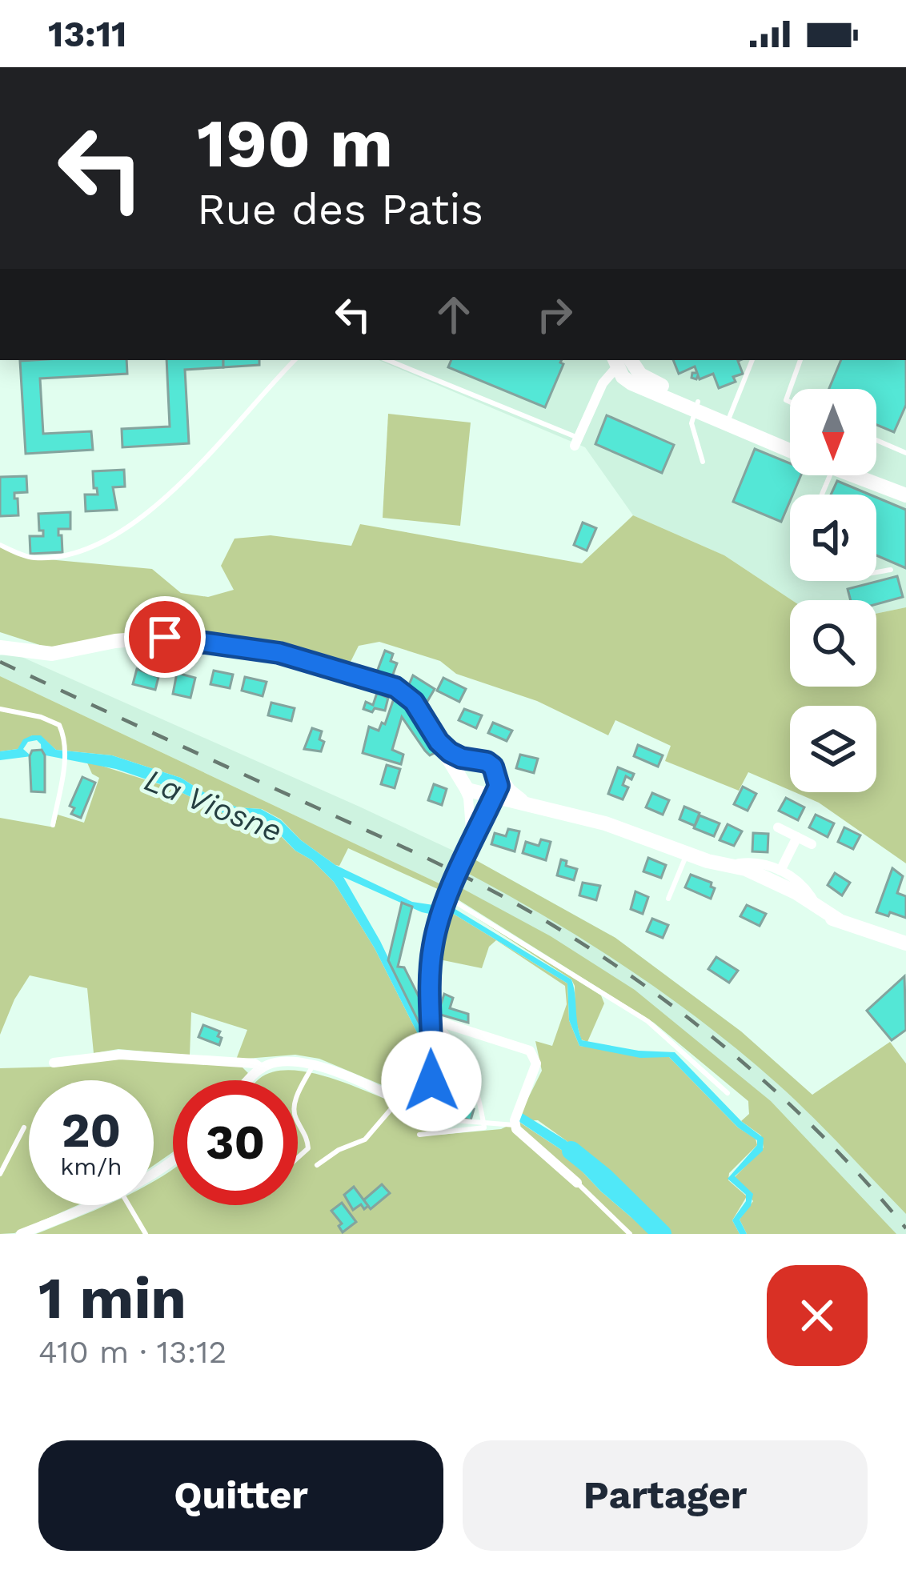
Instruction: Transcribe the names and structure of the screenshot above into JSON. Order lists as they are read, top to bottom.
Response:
{
  "water": ["La Viosne"],
  "north": "bottom",
  "page": {
    "status": "13:11",
    "turn": ["190 m", "Rue des Patis"],
    "speed": "20 km/h",
    "limit": "30",
    "heading": ["1 min", "410 m · 13:12"],
    "buttons": ["Quitter", "Partager"]
  }
}
